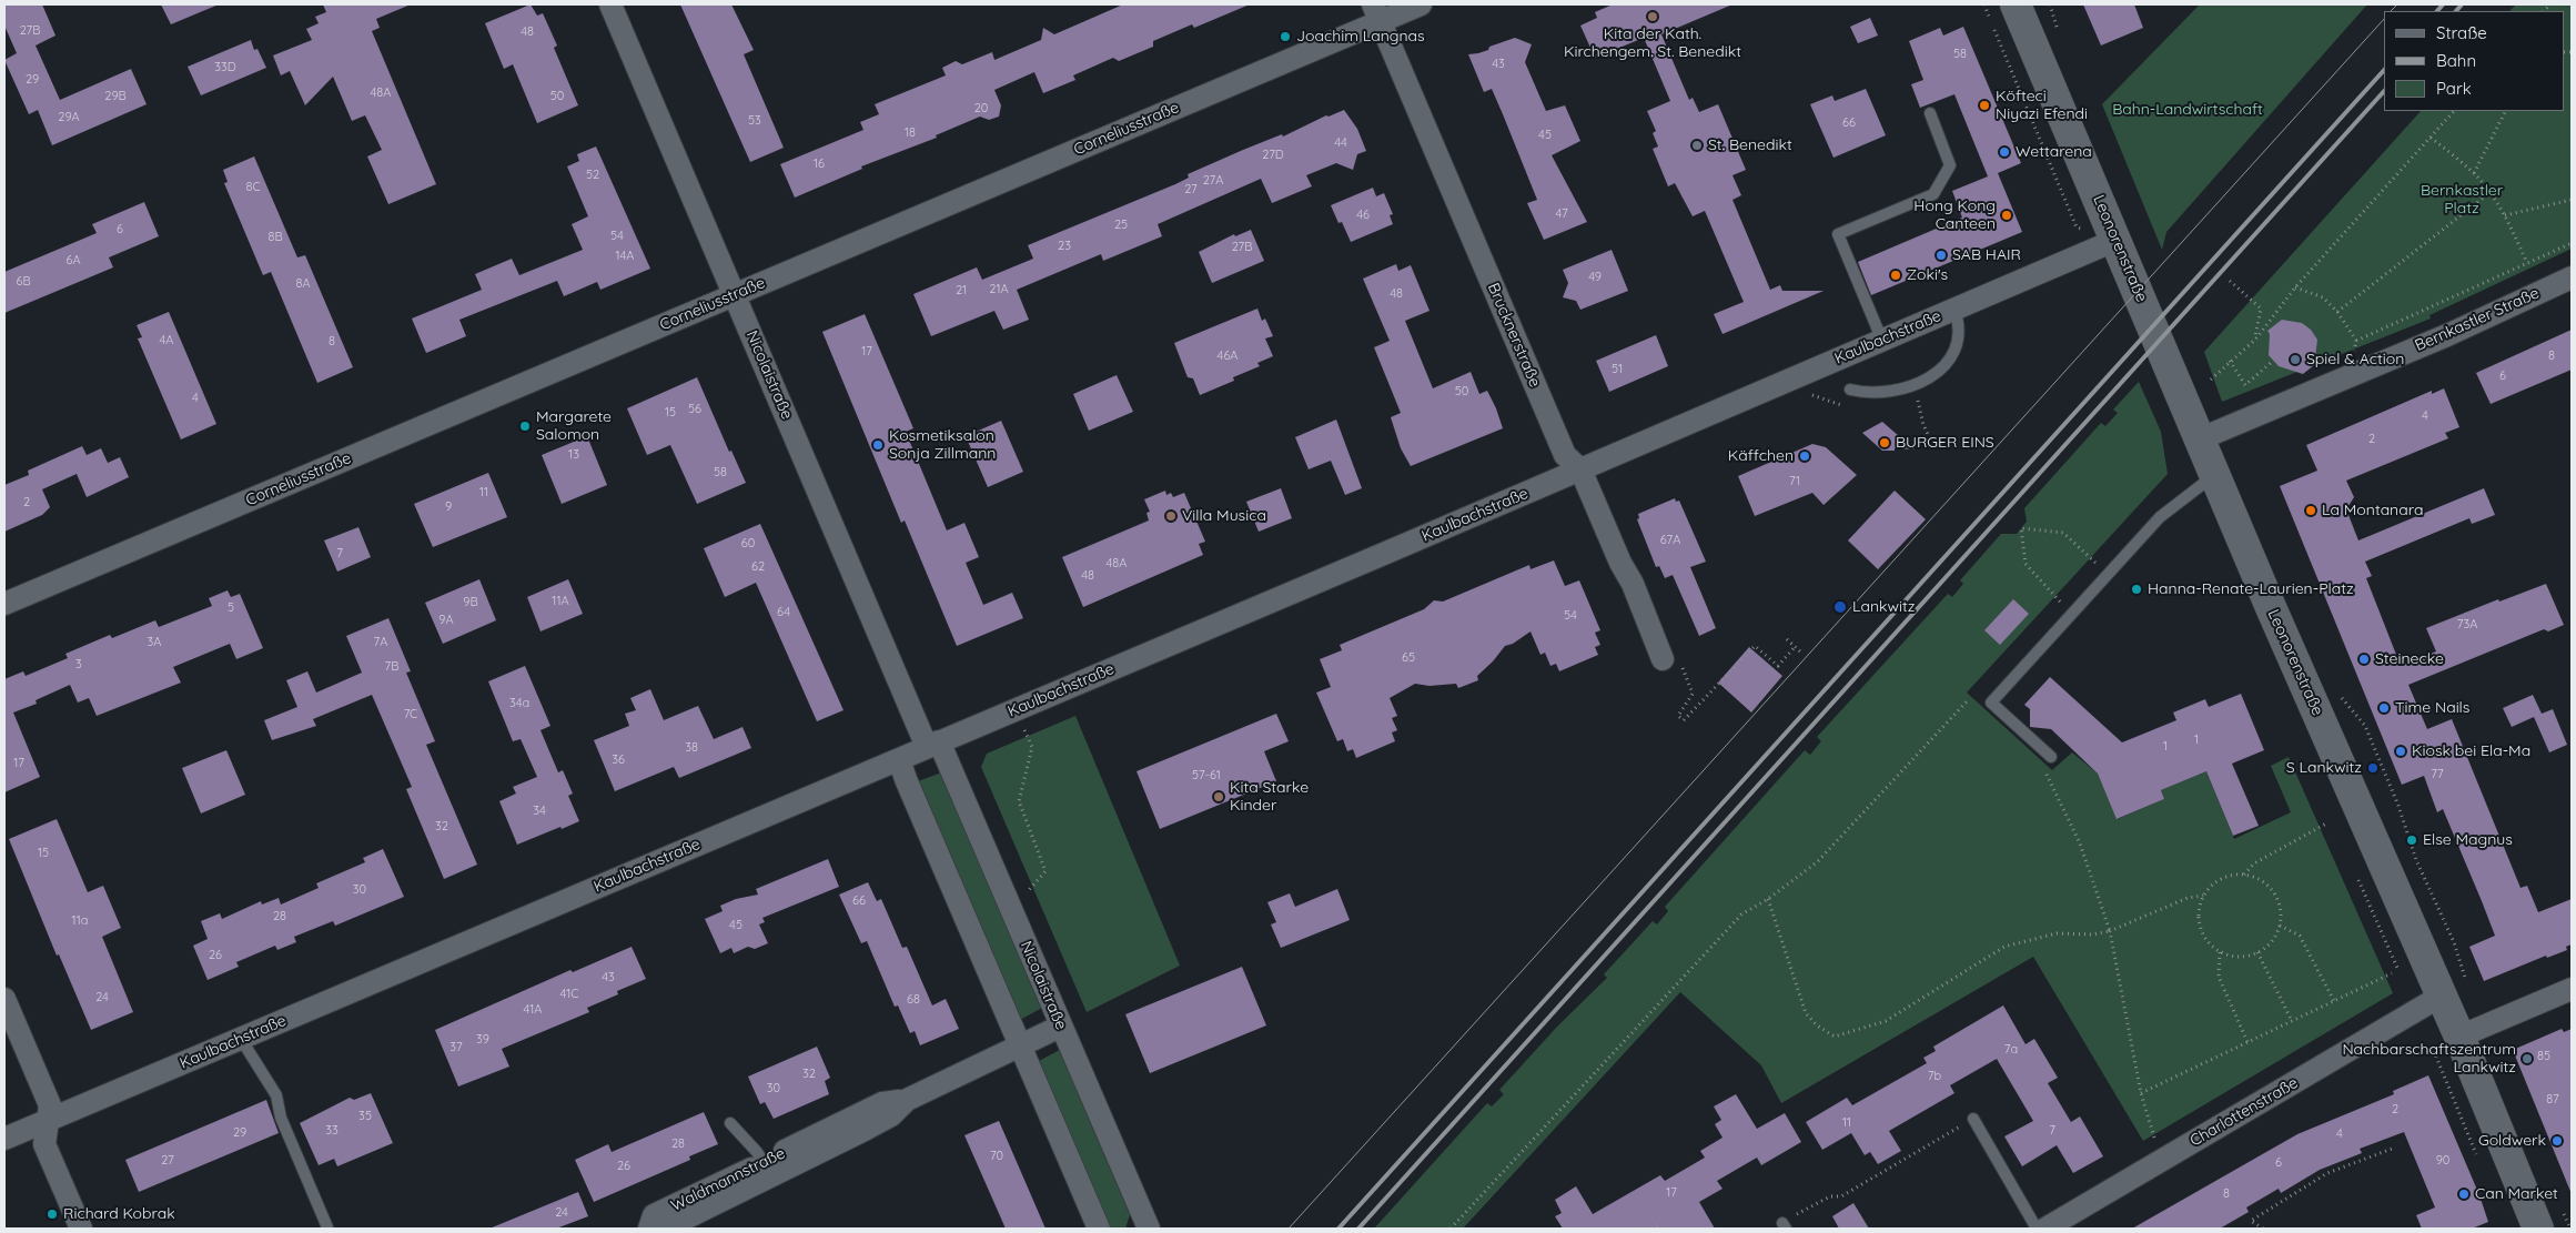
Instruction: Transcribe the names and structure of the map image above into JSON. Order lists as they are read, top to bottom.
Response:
{
  "streets": {
    "main road": ["Leonorenstraße"],
    "street": [
      "Corneliusstraße",
      "Bernkastler Straße",
      "Brucknerstraße",
      "Kaulbachstraße",
      "Nicolaistraße",
      "Charlottenstraße",
      "Waldmannstraße"
    ]
  },
  "crossings": [
    ["Corneliusstraße", "Brucknerstraße"],
    ["Corneliusstraße", "Nicolaistraße"],
    ["Leonorenstraße", "Bernkastler Straße"],
    ["Leonorenstraße", "Kaulbachstraße"],
    ["Leonorenstraße", "Charlottenstraße"],
    ["Brucknerstraße", "Kaulbachstraße"],
    ["Kaulbachstraße", "Nicolaistraße"],
    ["Nicolaistraße", "Waldmannstraße"]
  ],
  "parks": ["Bahn-Landwirtschaft", "Bernkastler Platz"],
  "places": [
    "Kita der Kath. Kirchengem. St. Benedikt",
    "Joachim Langnas",
    "Köfteci Niyazi Efendi",
    "St. Benedikt",
    "Wettarena",
    "Hong Kong Canteen",
    "SAB HAIR",
    "Zoki's",
    "Spiel & Action",
    "Margarete Salomon",
    "BURGER EINS",
    "Kosmetiksalon Sonja Zillmann",
    "Käffchen",
    "La Montanara",
    "Villa Musica",
    "Hanna-Renate-Laurien-Platz",
    "Lankwitz",
    "Steinecke",
    "Time Nails",
    "Kiosk bei Ela-Ma",
    "S Lankwitz",
    "Kita Starke Kinder",
    "Else Magnus",
    "Nachbarschaftszentrum Lankwitz",
    "Goldwerk",
    "Can Market",
    "Richard Kobrak"
  ],
  "house_numbers": [
    "27B",
    "48",
    "58",
    "43",
    "33D",
    "29",
    "48A",
    "29B",
    "50",
    "20",
    "29A",
    "53",
    "66",
    "18",
    "45",
    "44",
    "27D",
    "16",
    "52",
    "27A",
    "8C",
    "27",
    "47",
    "46",
    "25",
    "6",
    "54",
    "8B",
    "23",
    "27B",
    "14A",
    "6A",
    "49",
    "6B",
    "8A",
    "21A",
    "21",
    "48",
    "4A",
    "8",
    "17",
    "46A",
    "8",
    "51",
    "6",
    "50",
    "4",
    "56",
    "15",
    "4",
    "2",
    "13",
    "58",
    "71",
    "11",
    "2",
    "9",
    "67A",
    "60",
    "7",
    "48A",
    "62",
    "48",
    "11A",
    "9B",
    "5",
    "64",
    "54",
    "9A",
    "73A",
    "3A",
    "7A",
    "65",
    "3",
    "7B",
    "34a",
    "7C",
    "1",
    "1",
    "38",
    "36",
    "17",
    "77",
    "57-61",
    "34",
    "32",
    "15",
    "30",
    "66",
    "28",
    "11a",
    "45",
    "26",
    "43",
    "41C",
    "24",
    "68",
    "41A",
    "39",
    "37",
    "7a",
    "85",
    "32",
    "7b",
    "30",
    "87",
    "2",
    "35",
    "11",
    "33",
    "7",
    "29",
    "4",
    "28",
    "70",
    "27",
    "90",
    "6",
    "26",
    "17",
    "8",
    "24"
  ],
  "legend": ["Straße", "Bahn", "Park"]
}
